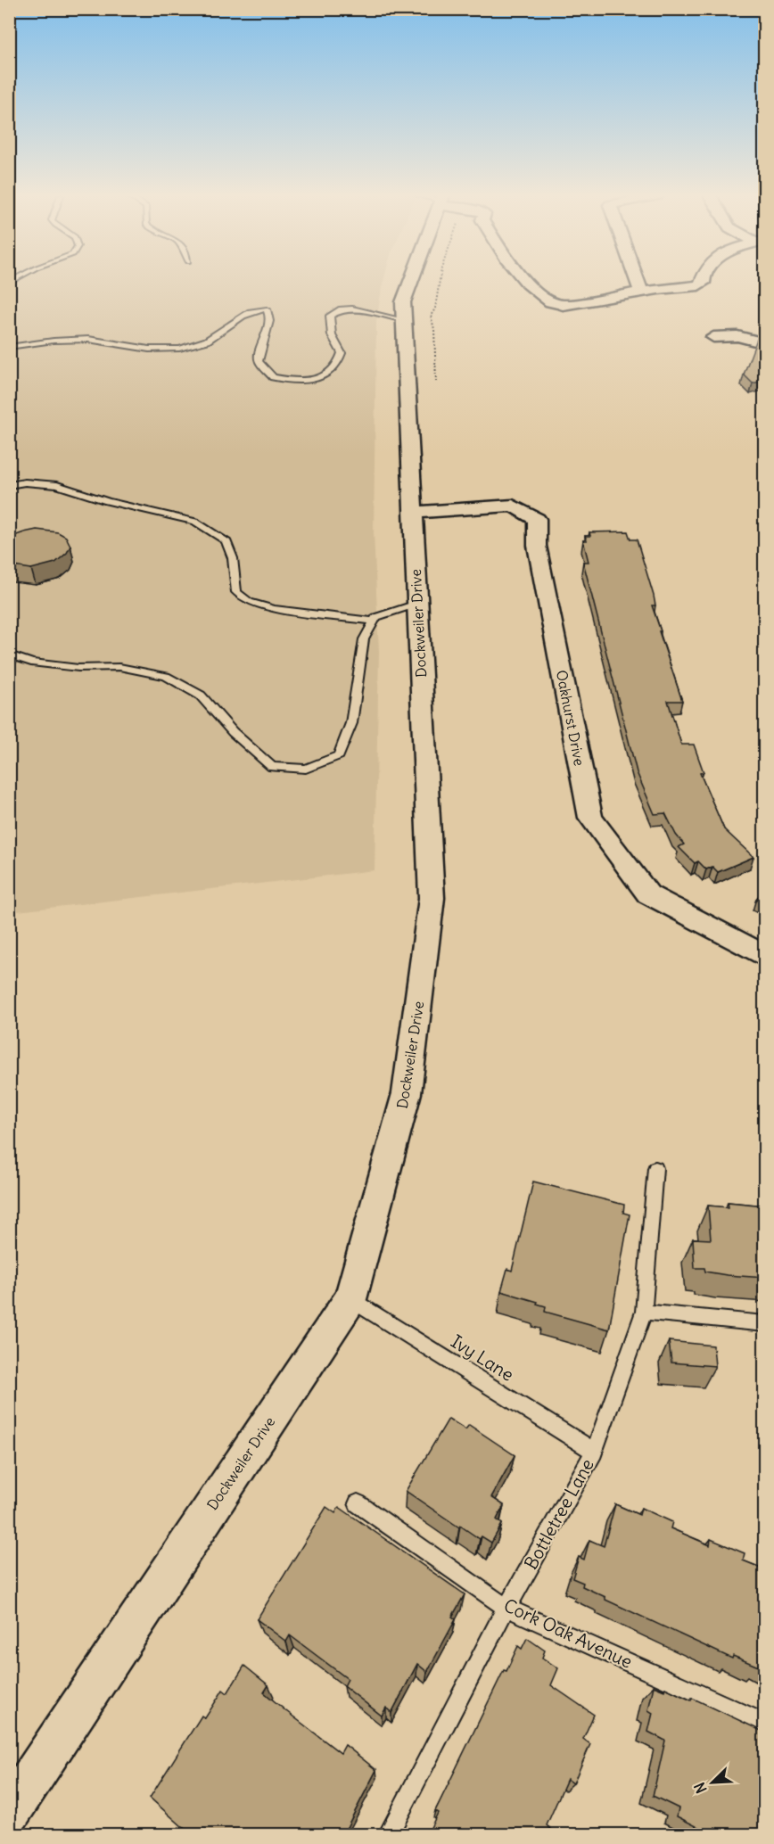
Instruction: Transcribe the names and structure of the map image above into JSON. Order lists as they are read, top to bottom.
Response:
{
  "streets": {
    "street": ["Dockweiler Drive", "Oakhurst Drive"],
    "lane": ["Ivy Lane", "Bottletree Lane", "Cork Oak Avenue"]
  },
  "crossings": [
    ["Dockweiler Drive", "Oakhurst Drive"],
    ["Dockweiler Drive", "Ivy Lane"],
    ["Ivy Lane", "Bottletree Lane"],
    ["Bottletree Lane", "Cork Oak Avenue"]
  ],
  "north": "bottom left"
}
